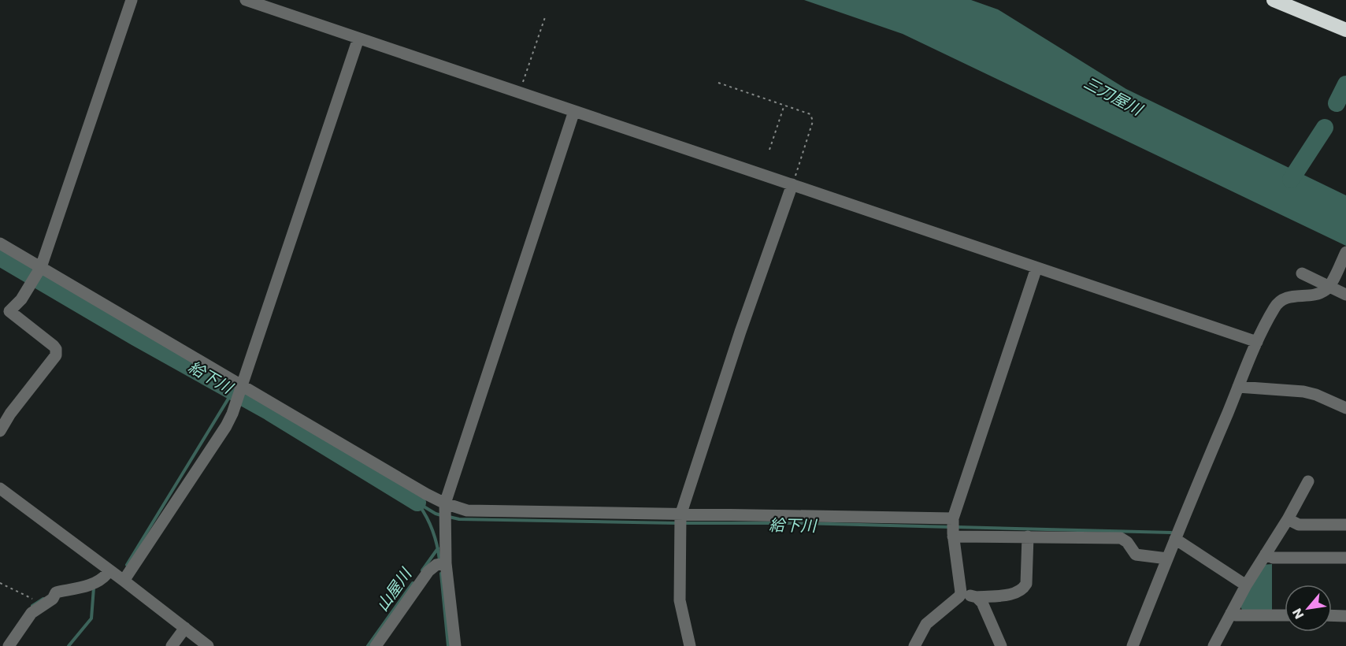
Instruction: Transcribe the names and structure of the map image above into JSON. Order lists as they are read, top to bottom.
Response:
{
  "water": ["三刀屋川", "給下川", "山屋川"],
  "north": "bottom left"
}
